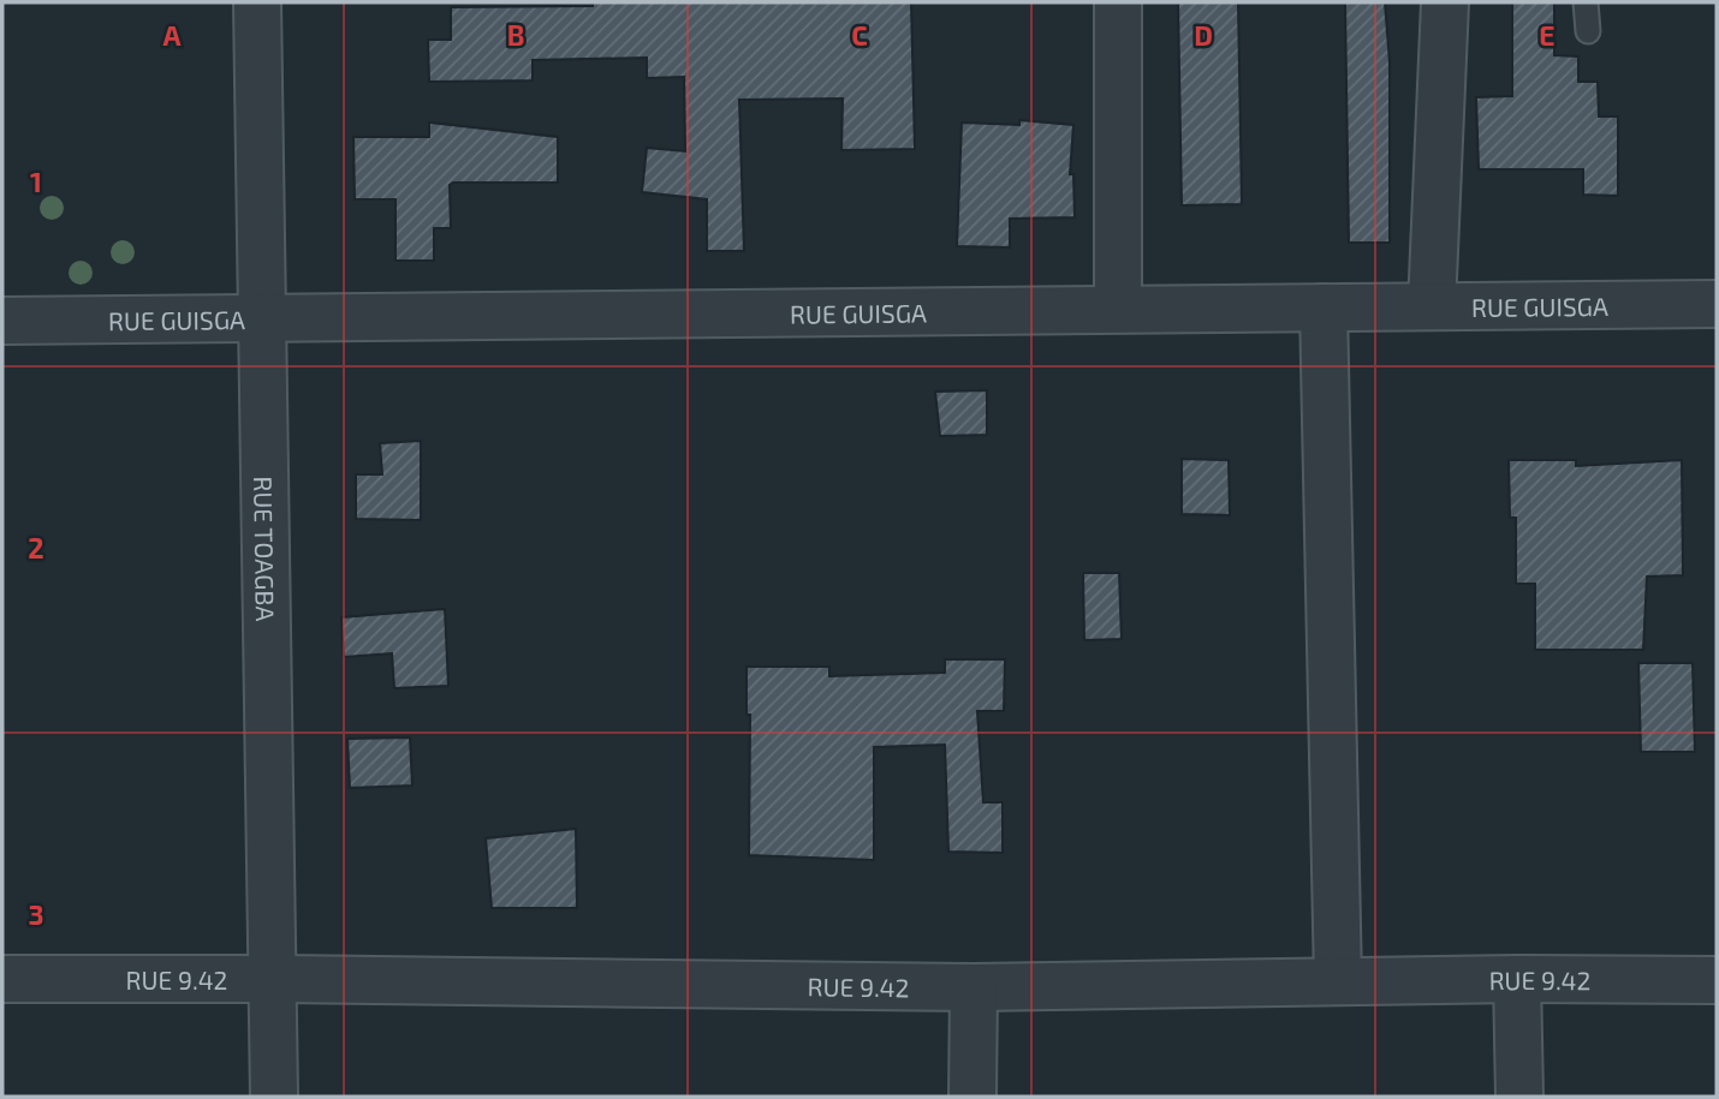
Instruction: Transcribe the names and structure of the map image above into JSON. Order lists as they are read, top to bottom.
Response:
{
  "streets": {
    "street": ["RUE GUISGA", "RUE TOAGBA", "RUE 9.42"]
  },
  "crossings": [
    ["RUE GUISGA", "RUE TOAGBA"],
    ["RUE TOAGBA", "RUE 9.42"]
  ],
  "grid": {
    "columns": [
      "A",
      "B",
      "C",
      "D",
      "E"
    ],
    "rows": ["1", "2", "3"]
  }
}
